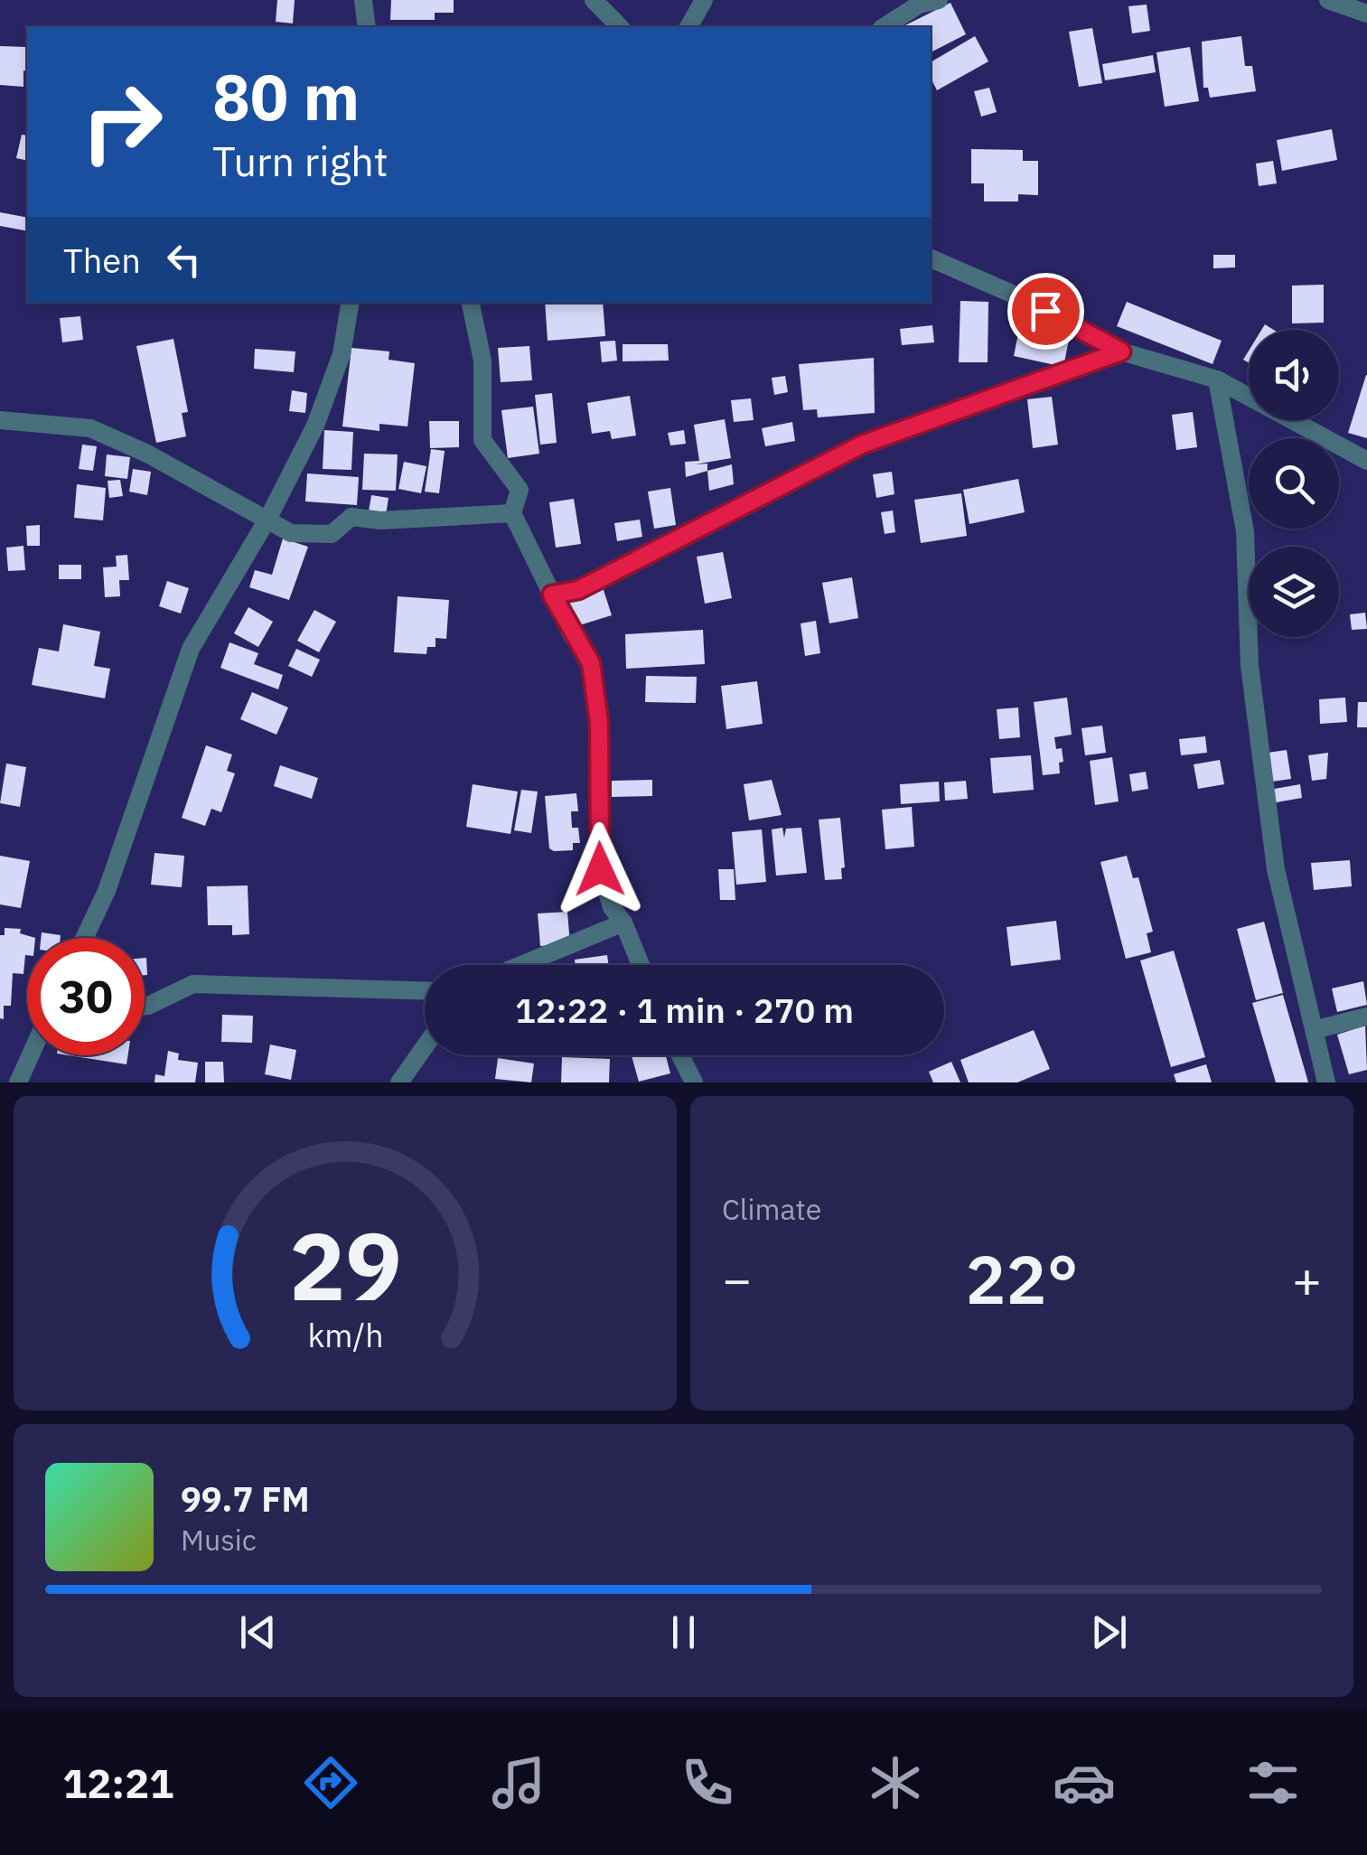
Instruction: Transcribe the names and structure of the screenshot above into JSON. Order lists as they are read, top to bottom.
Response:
{
  "page": {
    "turn": ["80 m", "Turn right"],
    "then": "Then",
    "limit": "30",
    "trip": "12:22 · 1 min · 270 m",
    "tile": "Climate",
    "heat": ["−", "22°", "+"],
    "song": ["99.7 FM", "Music"],
    "tabs": "12:21",
    "gauge": ["29", "km/h"]
  }
}
